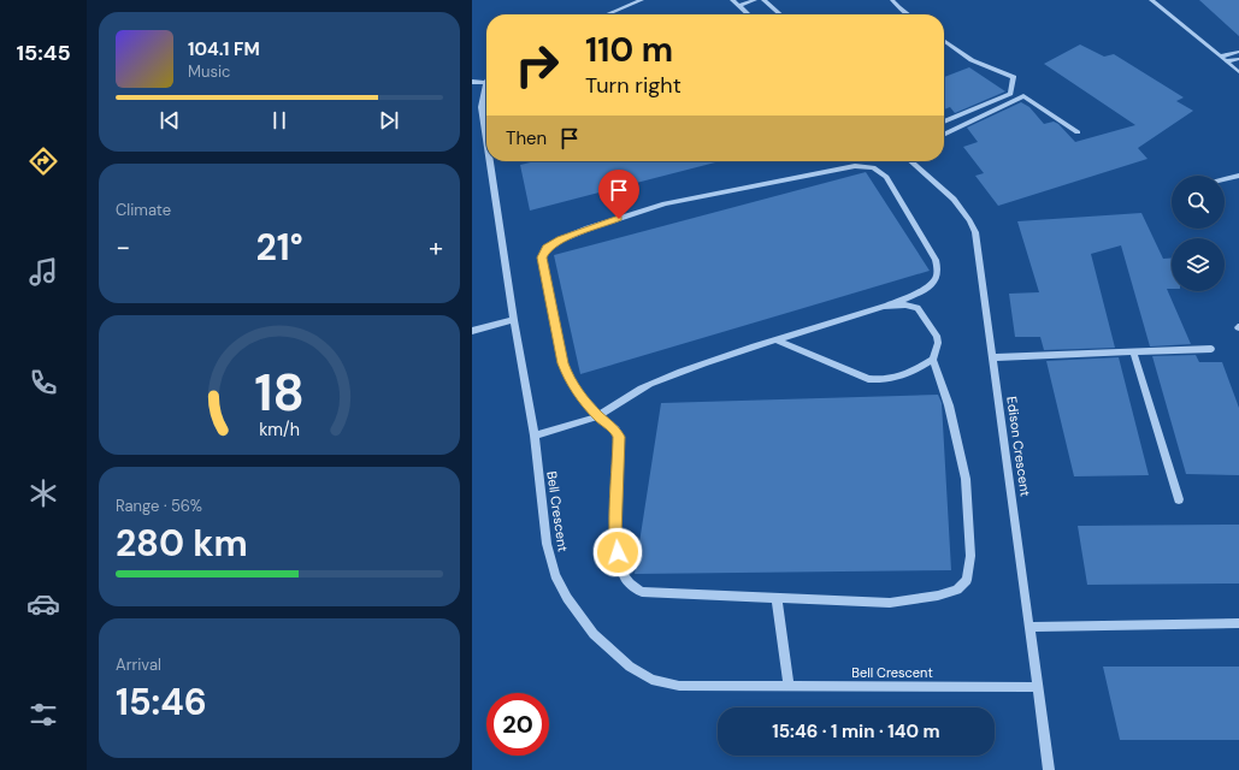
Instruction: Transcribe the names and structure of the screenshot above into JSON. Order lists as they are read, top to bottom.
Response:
{
  "streets": {
    "street": ["Edison Crescent", "Bell Crescent"]
  },
  "crossings": [
    ["Edison Crescent", "Bell Crescent"]
  ],
  "page": {
    "tabs": "15:45",
    "turn": ["110 m", "Turn right"],
    "song": ["104.1 FM", "Music"],
    "then": "Then",
    "tile": [
      "Climate",
      ["Range · 56%", "280 km"],
      ["Arrival", "15:46"]
    ],
    "heat": ["−", "21°", "+"],
    "limit": "20",
    "trip": "15:46 · 1 min · 140 m",
    "gauge": ["18", "km/h"]
  }
}
